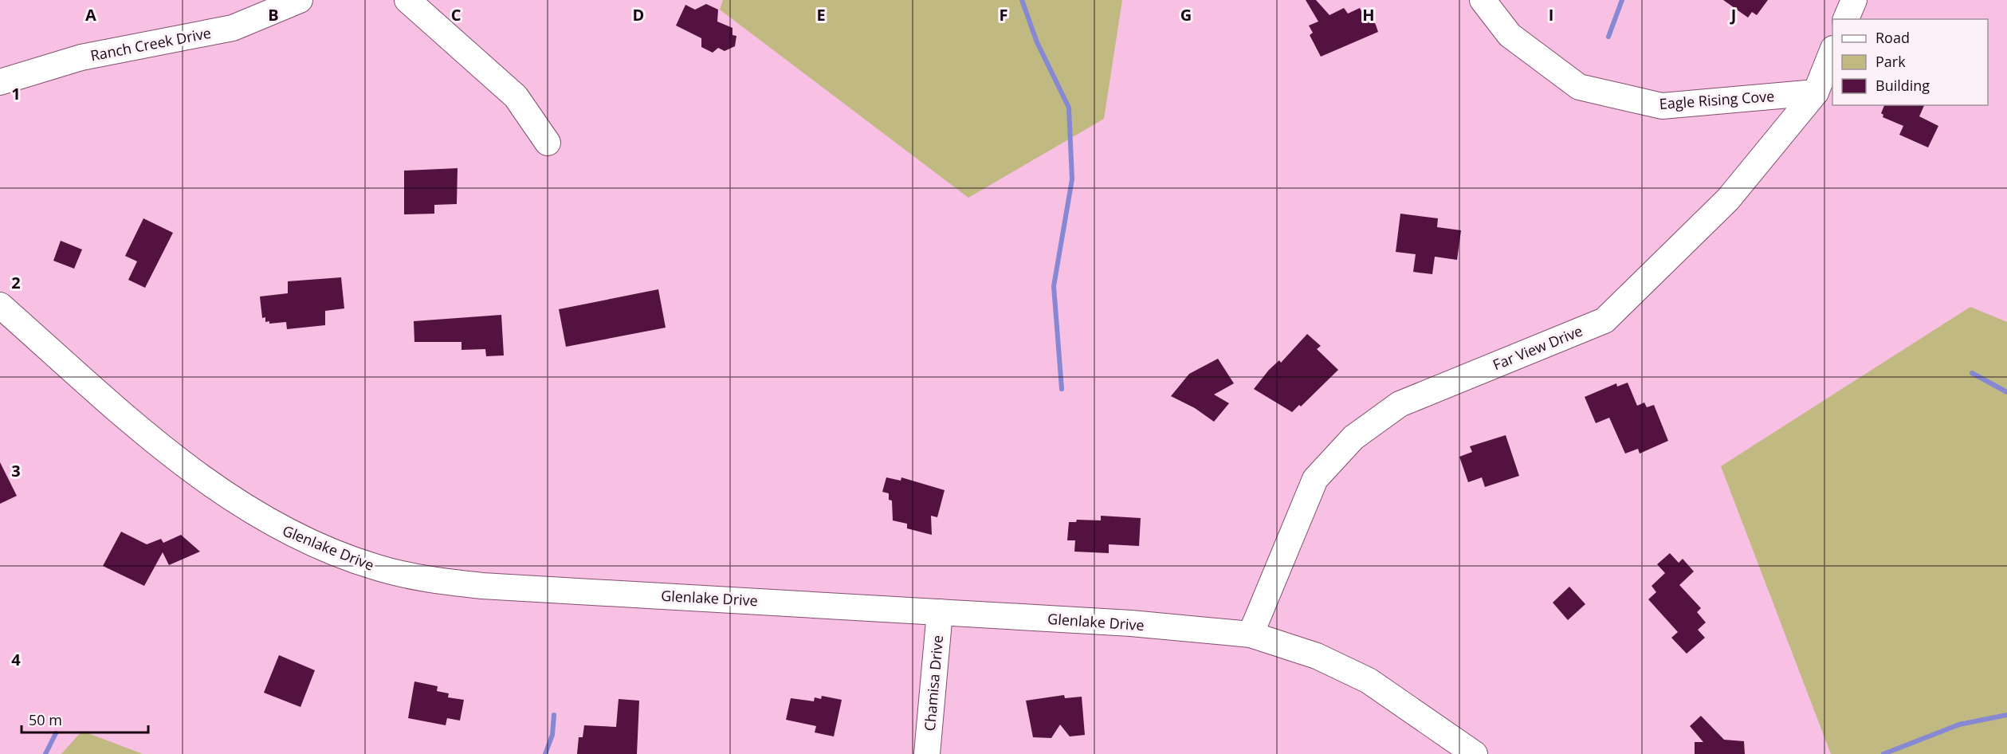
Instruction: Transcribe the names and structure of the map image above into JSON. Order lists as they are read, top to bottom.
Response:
{
  "streets": {
    "street": [
      "Ranch Creek Drive",
      "Eagle Rising Cove",
      "Far View Drive",
      "Glenlake Drive",
      "Chamisa Drive"
    ]
  },
  "crossings": [
    ["Eagle Rising Cove", "Far View Drive"],
    ["Far View Drive", "Glenlake Drive"],
    ["Glenlake Drive", "Chamisa Drive"]
  ],
  "legend": ["Road", "Park", "Building"],
  "scale_bar": "50 m",
  "grid": {
    "columns": [
      "A",
      "B",
      "C",
      "D",
      "E",
      "F",
      "G",
      "H",
      "I",
      "J"
    ],
    "rows": [
      "1",
      "2",
      "3",
      "4"
    ]
  }
}
